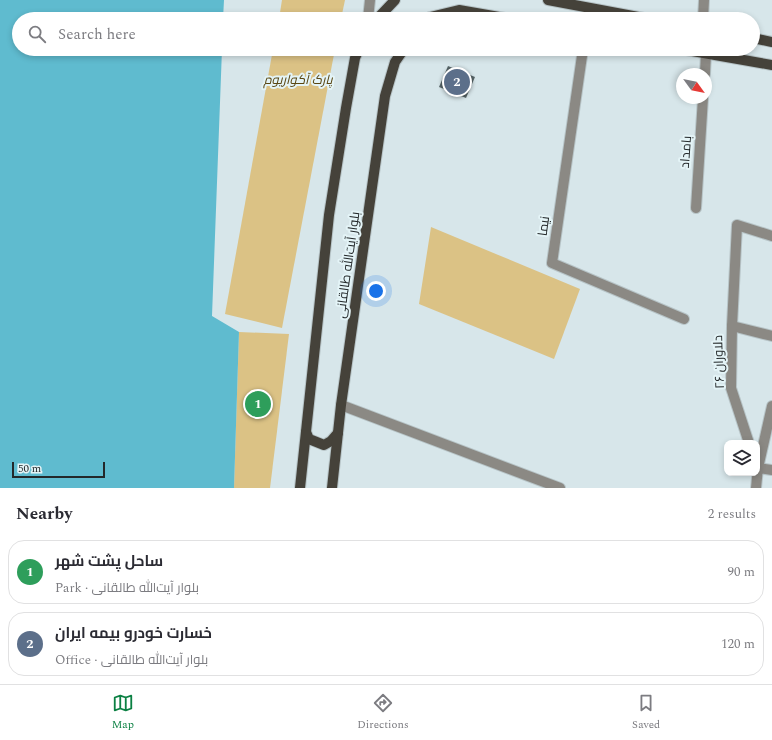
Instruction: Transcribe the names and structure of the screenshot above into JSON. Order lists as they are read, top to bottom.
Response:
{
  "streets": {
    "main road": ["بلوار آیت‌الله طالقانی"],
    "street": ["بامداد", "نیما", "دلاوران ۲۶"]
  },
  "parks": ["پارک آکواریوم"],
  "scale_bar": "50 m",
  "north": "bottom right",
  "page": {
    "search": "Search here",
    "pins": ["2", "1"],
    "scale": "50 m",
    "heading": ["Nearby", "2 results"],
    "list": [
      {
        "mark": "1",
        "name": "ساحل پشت شهر",
        "note": "Park · بلوار آیت‌الله طالقانی",
        "value": "90 m"
      },
      {
        "mark": "2",
        "name": "خسارت خودرو بیمه ایران",
        "note": "Office · بلوار آیت‌الله طالقانی",
        "value": "120 m"
      }
    ],
    "nav": ["Map", "Directions", "Saved"]
  }
}
